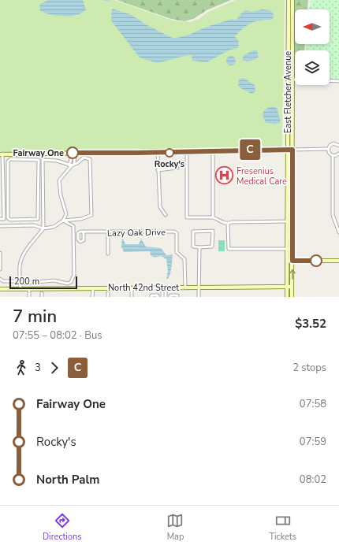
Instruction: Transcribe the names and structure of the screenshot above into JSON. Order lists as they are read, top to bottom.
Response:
{
  "streets": {
    "street": ["East Fletcher Avenue", "Lazy Oak Drive", "North 42nd Street"]
  },
  "crossings": [
    ["East Fletcher Avenue", "North 42nd Street"],
    ["Lazy Oak Drive", "North 42nd Street"]
  ],
  "places": {
    "other": ["Fairway One", "Rocky's"],
    "hospital": ["Fresenius Medical Care"]
  },
  "lines": ["bus line C"],
  "scale_bar": "200 m",
  "north": "left",
  "page": {
    "on_map": "C",
    "scale": "200 m",
    "heading": ["7 min", "07:55 – 08:02 · Bus", "$3.52"],
    "legs": ["3", "C", "2 stops"],
    "list": [
      {
        "name": "Fairway One",
        "value": "07:58"
      },
      {
        "name": "Rocky's",
        "value": "07:59"
      },
      {
        "name": "North Palm",
        "value": "08:02"
      }
    ],
    "tabs": ["Directions", "Map", "Tickets"]
  }
}
